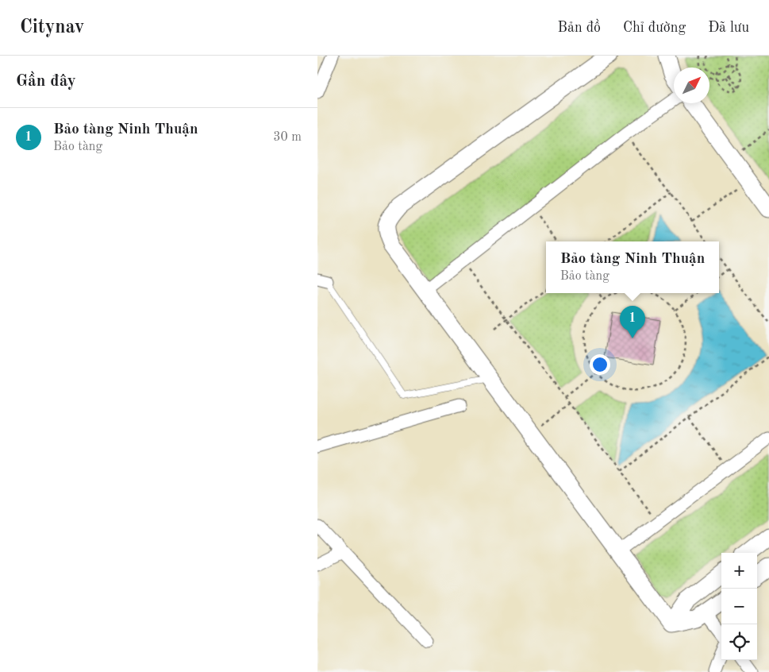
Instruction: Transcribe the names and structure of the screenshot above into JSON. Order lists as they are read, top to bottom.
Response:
{
  "north": "top right",
  "page": {
    "header": "Citynav",
    "nav": ["Bản đồ", "Chỉ đường", "Đã lưu"],
    "heading": "Gần đây",
    "list": [
      {
        "mark": "1",
        "name": "Bảo tàng Ninh Thuận",
        "note": "Bảo tàng",
        "value": "30 m"
      }
    ],
    "popup": ["Bảo tàng Ninh Thuận", "Bảo tàng"],
    "pins": "1",
    "map_buttons": ["+", "−"]
  }
}
